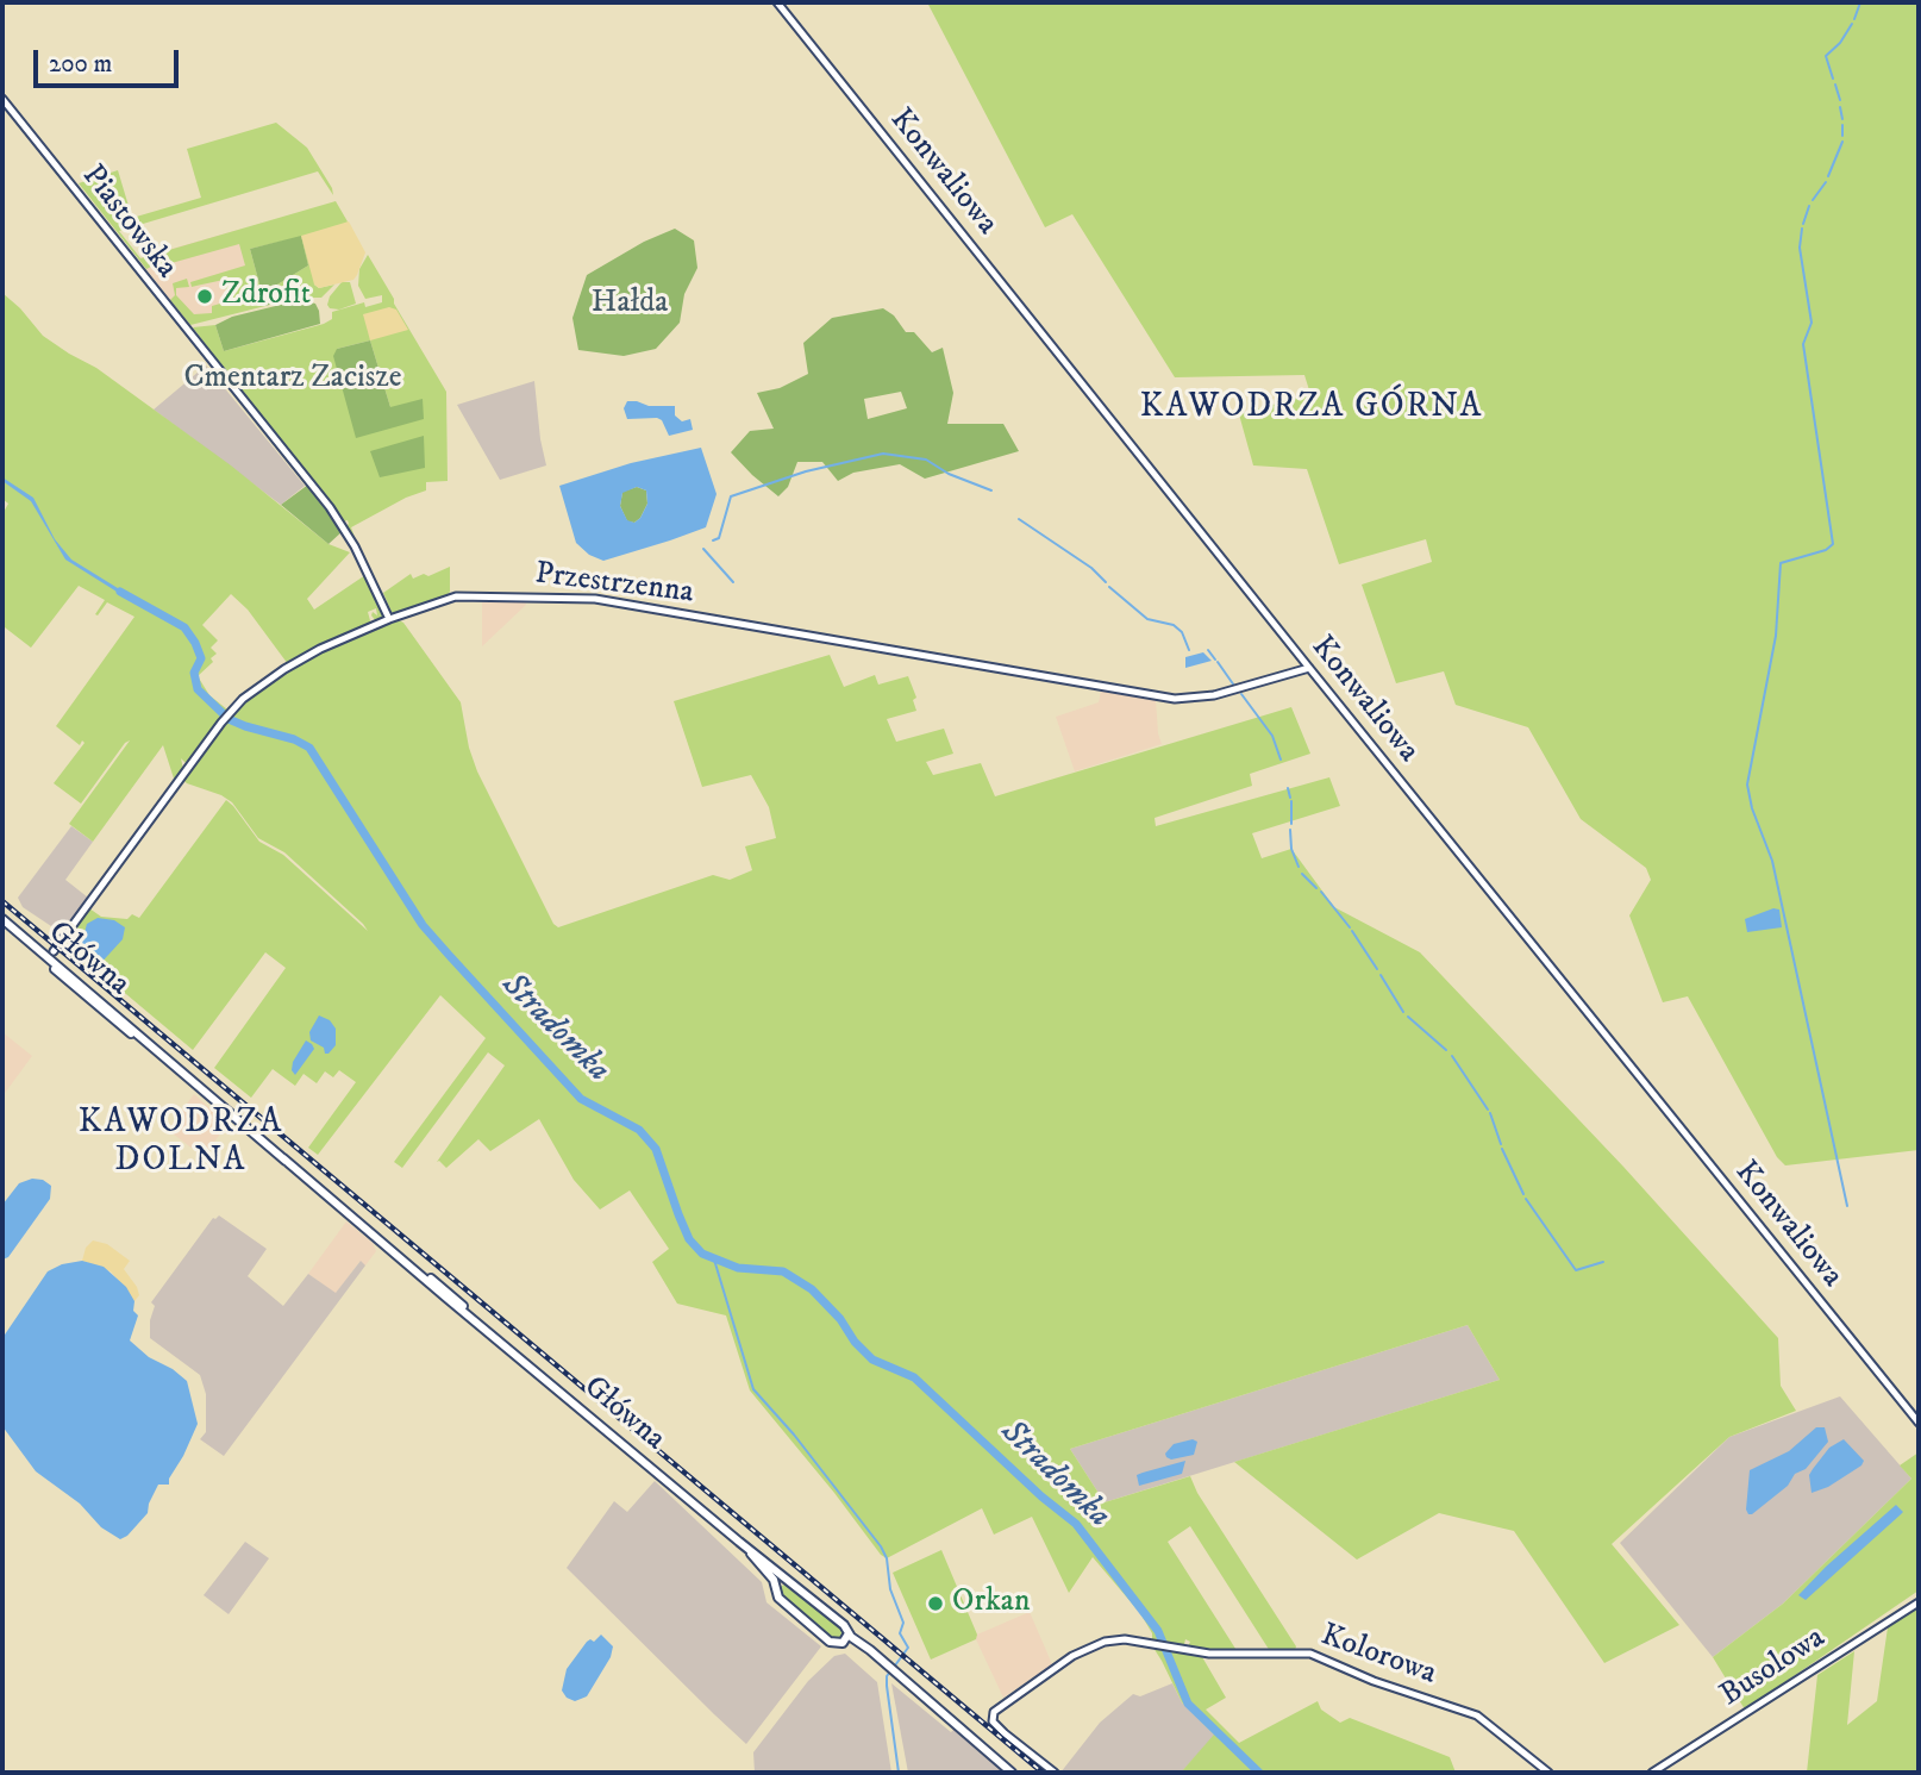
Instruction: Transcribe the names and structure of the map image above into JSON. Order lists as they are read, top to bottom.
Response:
{
  "streets": {
    "main road": ["Główna"],
    "street": [
      "Konwaliowa",
      "Piastowska",
      "Przestrzenna",
      "Kolorowa",
      "Busolowa"
    ]
  },
  "crossings": [
    ["Konwaliowa", "Przestrzenna"],
    ["Piastowska", "Przestrzenna"]
  ],
  "districts": ["KAWODRZA GÓRNA", "KAWODRZA DOLNA"],
  "water": ["Stradomka"],
  "parks": ["Hałda", "Cmentarz Zacisze"],
  "places": ["Zdrofit", "Orkan"],
  "scale_bar": "200 m"
}
